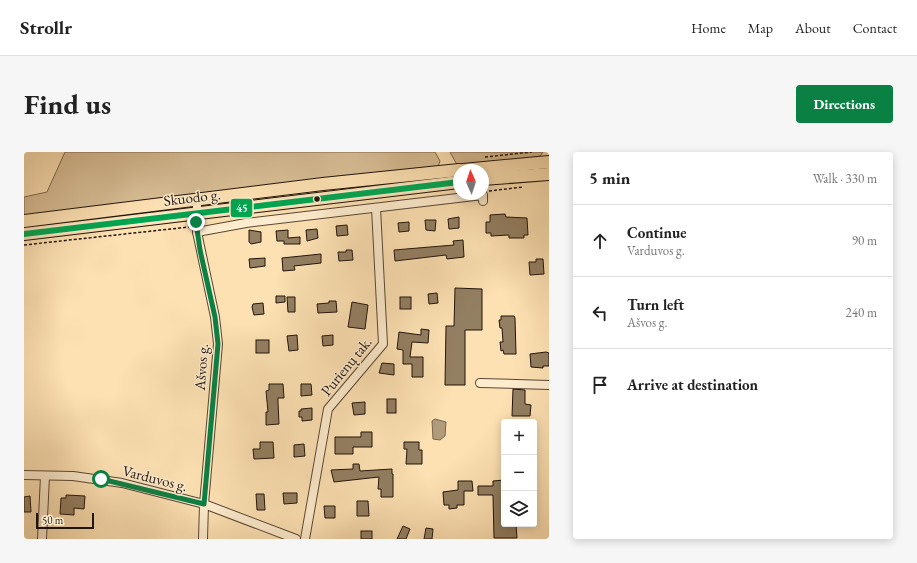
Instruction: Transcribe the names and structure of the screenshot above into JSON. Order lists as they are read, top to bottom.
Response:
{
  "streets": {
    "main road": ["Skuodo g."],
    "street": ["Purienų tak.", "Ašvos g.", "Varduvos g."]
  },
  "crossings": [
    ["Skuodo g.", "Ašvos g."],
    ["Ašvos g.", "Varduvos g."]
  ],
  "lines": ["transit line 45"],
  "scale_bar": "50 m",
  "north": "top",
  "page": {
    "header": "Strollr",
    "nav": [
      "Home",
      "Map",
      "About",
      "Contact"
    ],
    "buttons": "Directions",
    "title": "Find us",
    "heading": ["5 min", "Walk · 330 m"],
    "list": [
      ["Continue", "Varduvos g.", "90 m"],
      ["Turn left", "Ašvos g.", "240 m"],
      "Arrive at destination"
    ],
    "map_buttons": ["+", "−"],
    "scale": "50 m"
  }
}
